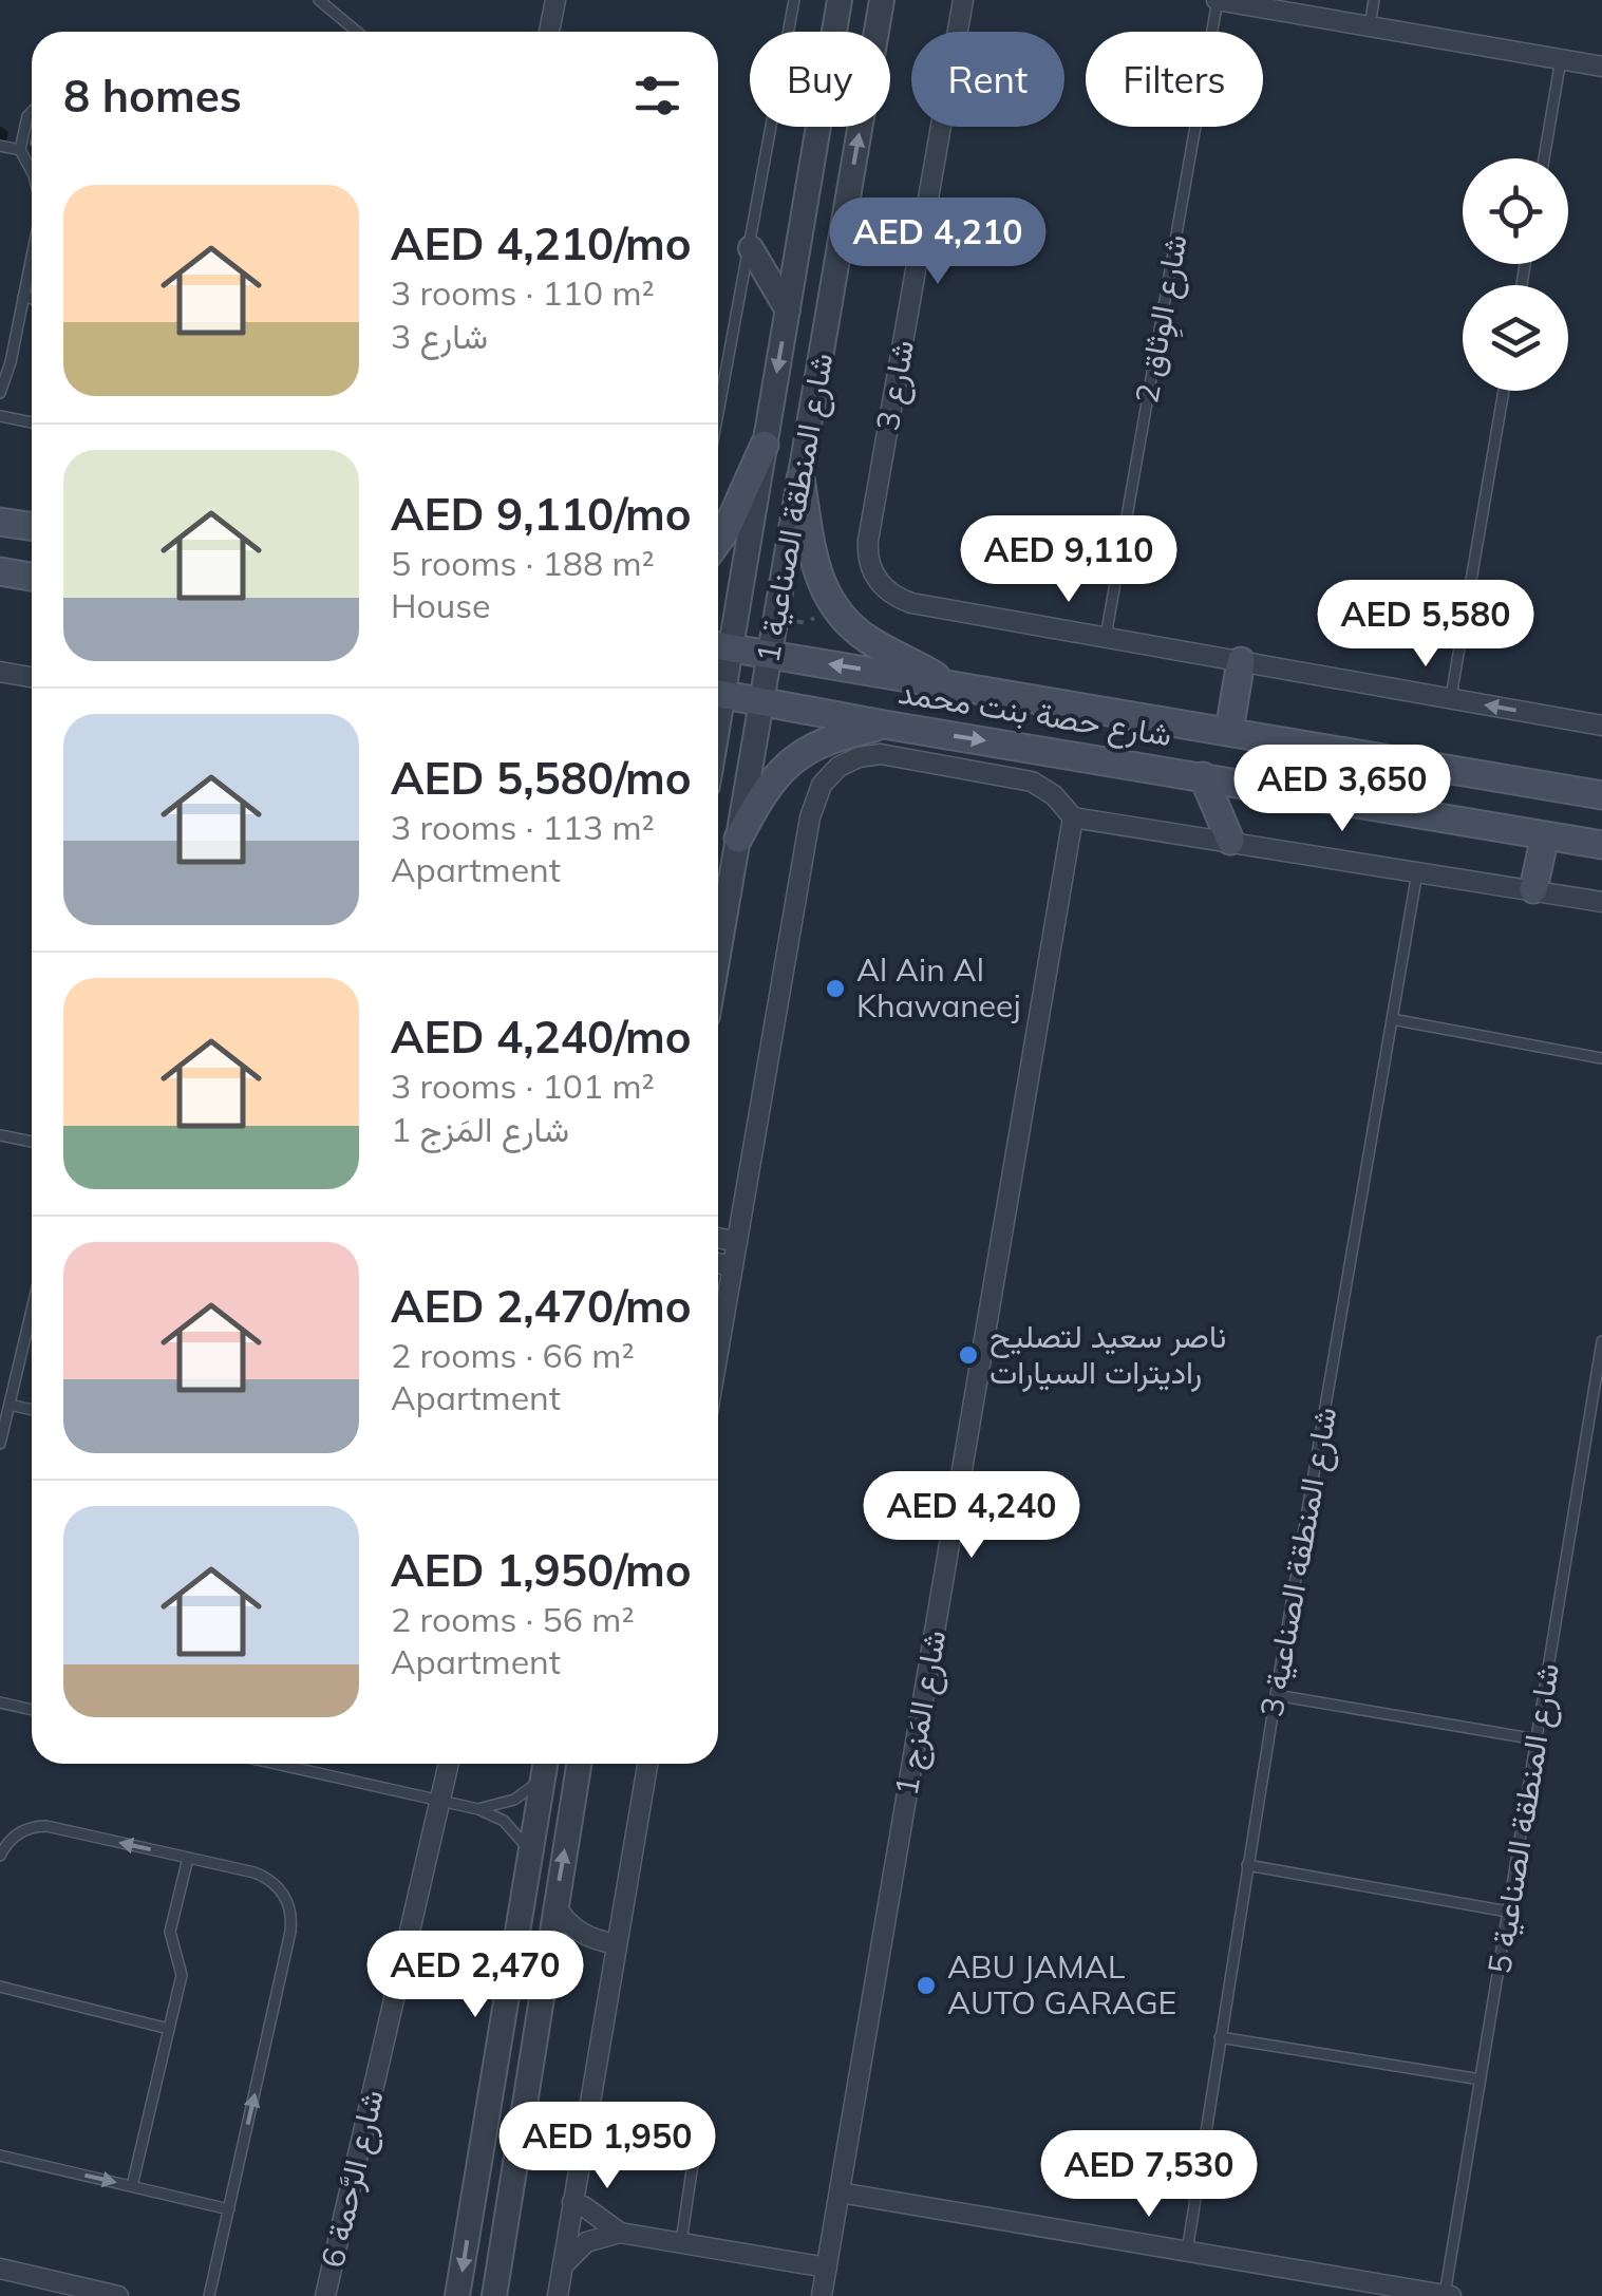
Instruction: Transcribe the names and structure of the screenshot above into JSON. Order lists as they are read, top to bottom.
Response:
{
  "streets": {
    "main road": ["شارع حصة بنت محمد"],
    "street": [
      "شارع 3",
      "شارع المنطقة الصناعية 1",
      "شارع المَزج 1",
      "شارع الرَّحمة 6"
    ],
    "lane": ["شارع الوِثاق 2", "شارع المنطقة الصناعية 3", "شارع المنطقة الصناعية 5"]
  },
  "crossings": [
    ["شارع الوِثاق 2", "شارع 3"],
    ["شارع المنطقة الصناعية 1", "شارع حصة بنت محمد"]
  ],
  "places": ["Al Ain Al Khawaneej", "ناصر سعيد لتصليح راديترات السيارات", "ABU JAMAL AUTO GARAGE"],
  "page": {
    "chip": ["Buy", "Rent", "Filters"],
    "heading": "8 homes",
    "list": [
      {
        "name": "AED 4,210/mo",
        "note": "3 rooms · 110 m² · شارع 3"
      },
      {
        "name": "AED 9,110/mo",
        "note": "5 rooms · 188 m² · House"
      },
      {
        "name": "AED 5,580/mo",
        "note": "3 rooms · 113 m² · Apartment"
      },
      {
        "name": "AED 4,240/mo",
        "note": "3 rooms · 101 m² · شارع المَزج 1"
      },
      {
        "name": "AED 2,470/mo",
        "note": "2 rooms · 66 m² · Apartment"
      },
      {
        "name": "AED 1,950/mo",
        "note": "2 rooms · 56 m² · Apartment"
      }
    ],
    "price": [
      "AED 4,210",
      "AED 9,110",
      "AED 5,580",
      "AED 3,650",
      "AED 4,240",
      "AED 2,470",
      "AED 1,950",
      "AED 7,530"
    ]
  }
}
